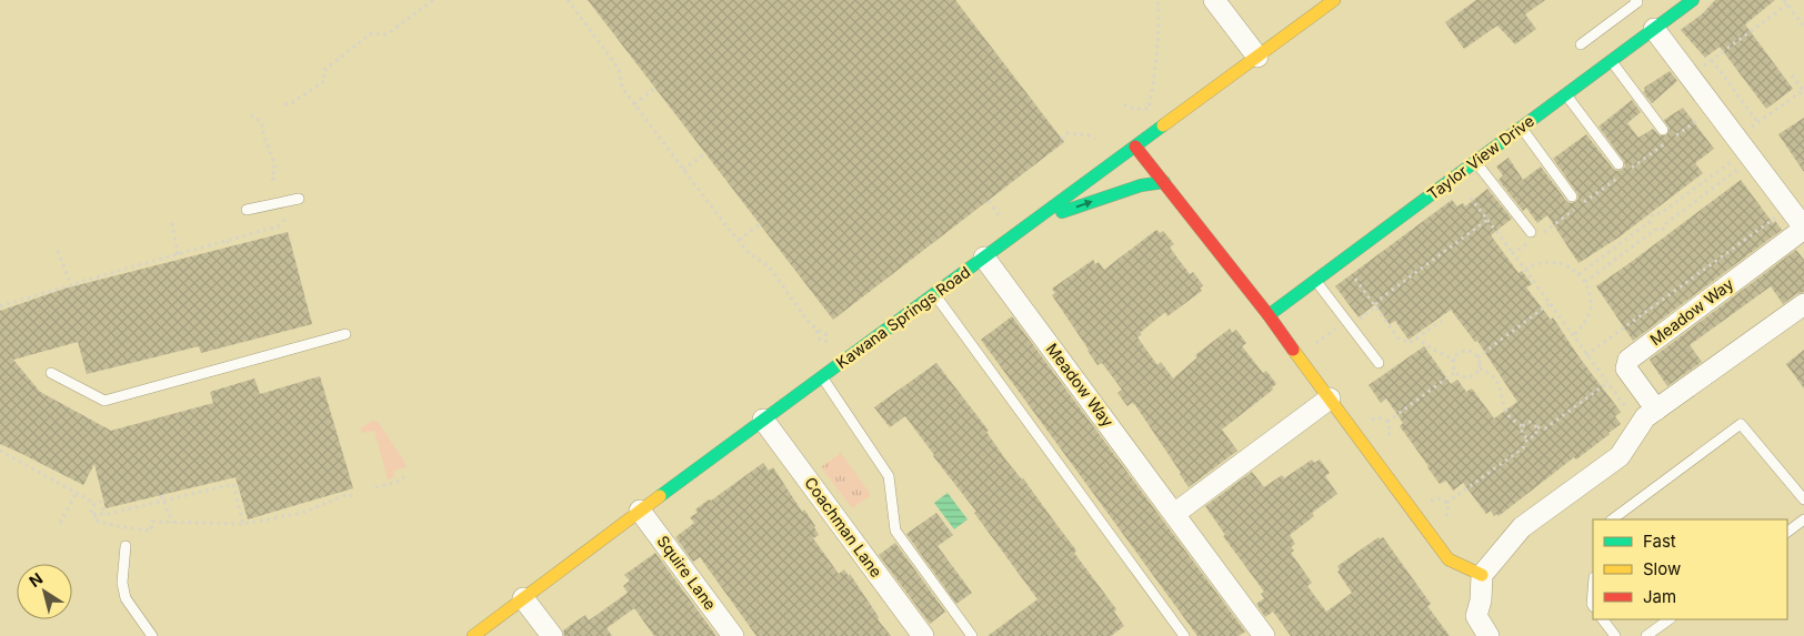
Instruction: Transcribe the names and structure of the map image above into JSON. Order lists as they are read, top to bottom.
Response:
{
  "streets": {
    "street": [
      "Taylor View Drive",
      "Meadow Way",
      "Kawana Springs Road",
      "Coachman Lane",
      "Squire Lane"
    ]
  },
  "crossings": [
    ["Taylor View Drive", "Meadow Way"],
    ["Meadow Way", "Kawana Springs Road"],
    ["Kawana Springs Road", "Coachman Lane"],
    ["Kawana Springs Road", "Squire Lane"]
  ],
  "legend": ["Fast", "Slow", "Jam"],
  "north": "top left"
}
